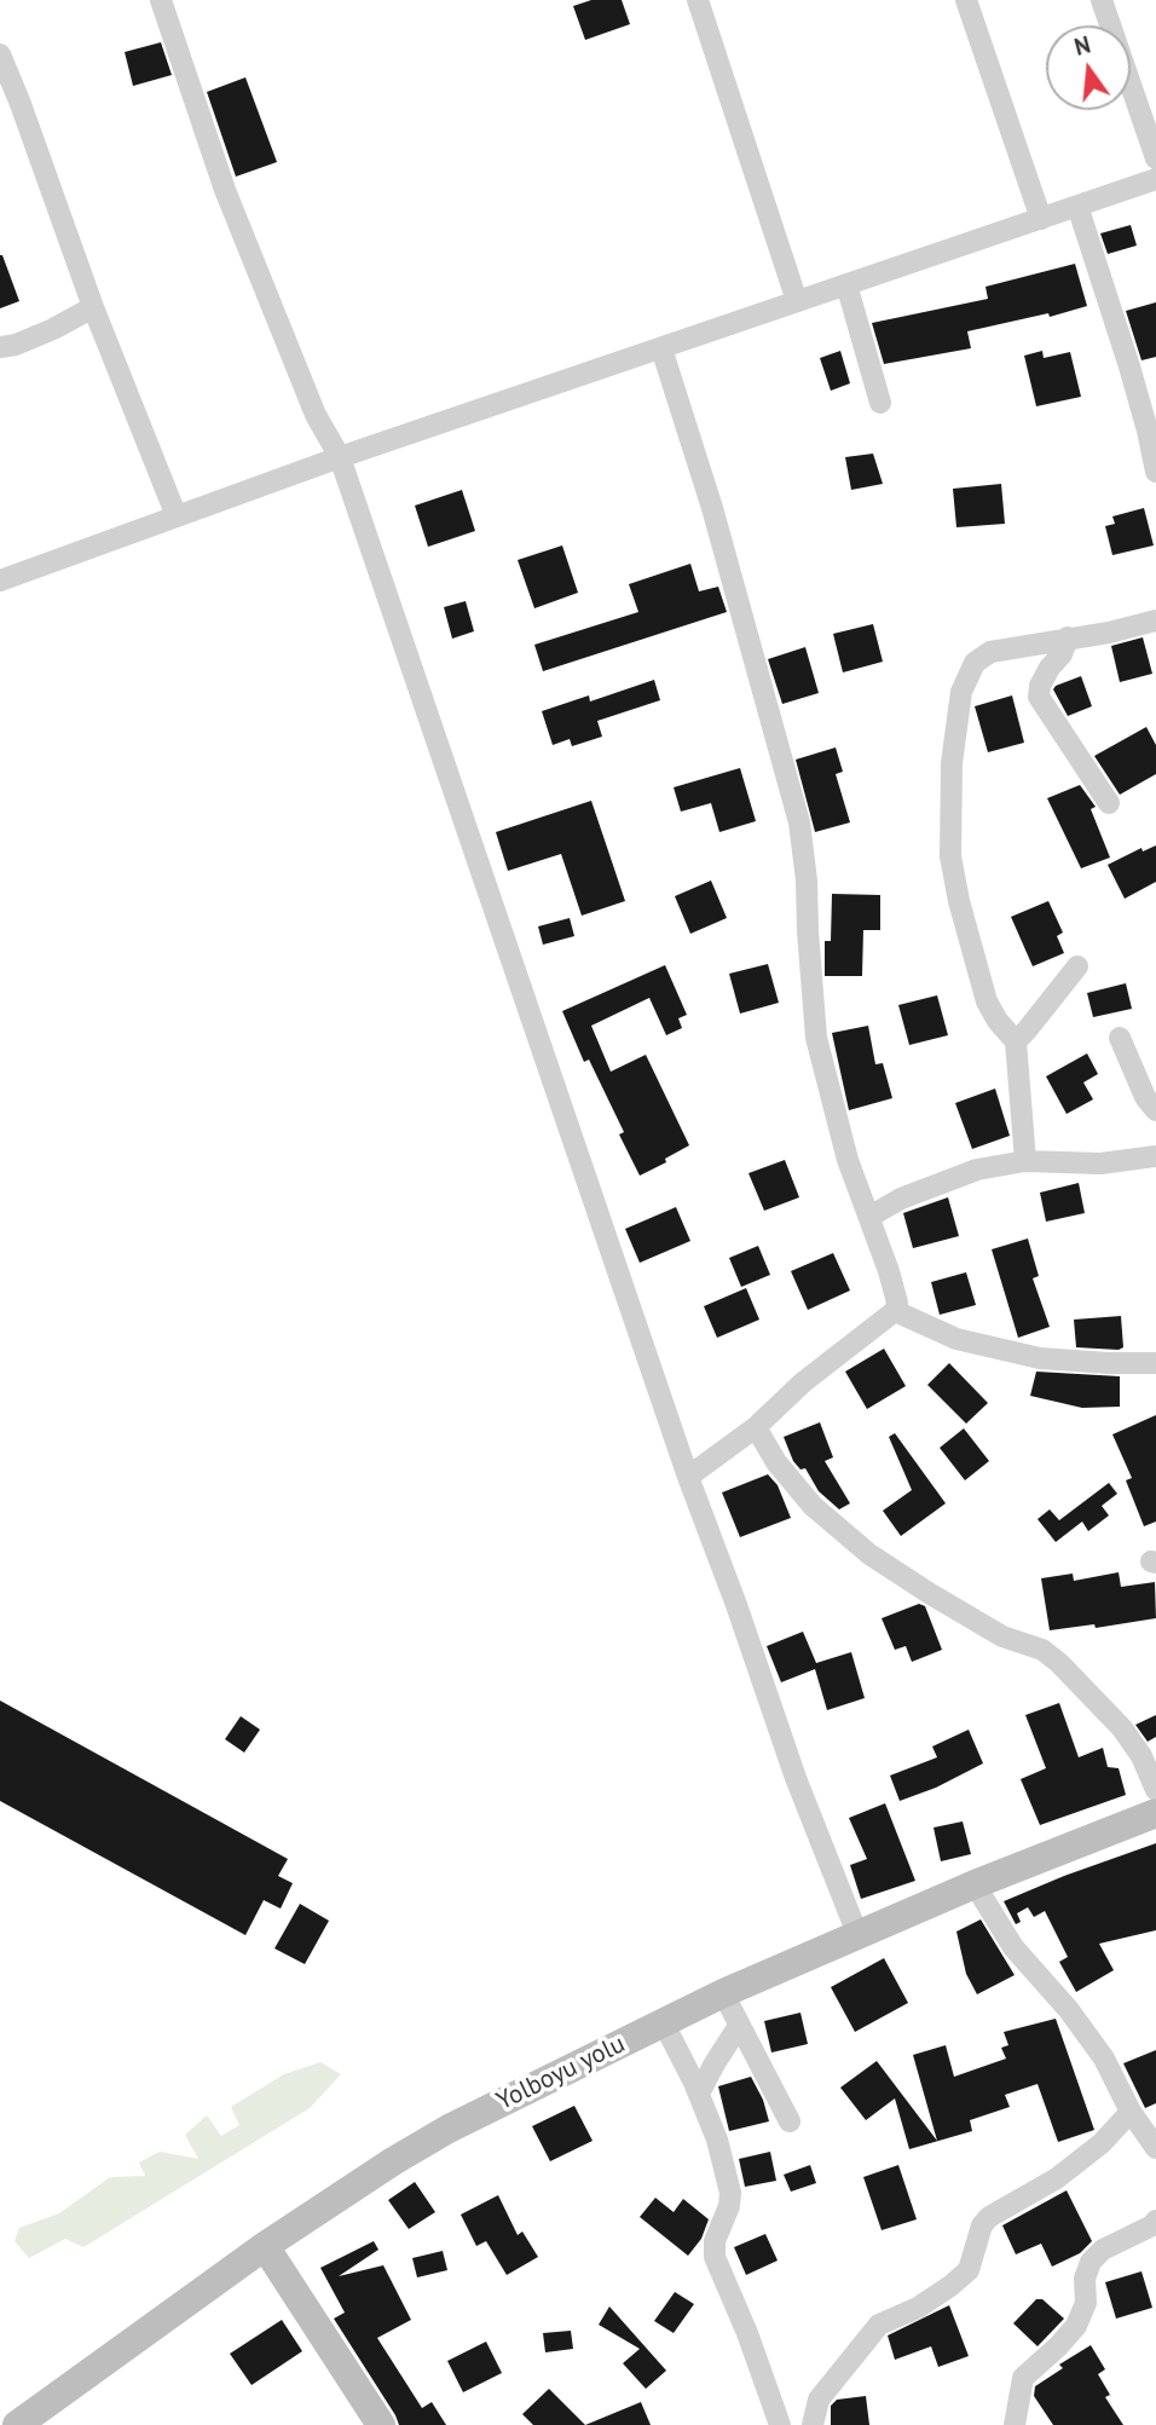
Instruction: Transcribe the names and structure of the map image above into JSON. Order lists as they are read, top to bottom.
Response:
{
  "streets": {
    "main road": ["Yolboyu yolu"]
  },
  "north": "top"
}
